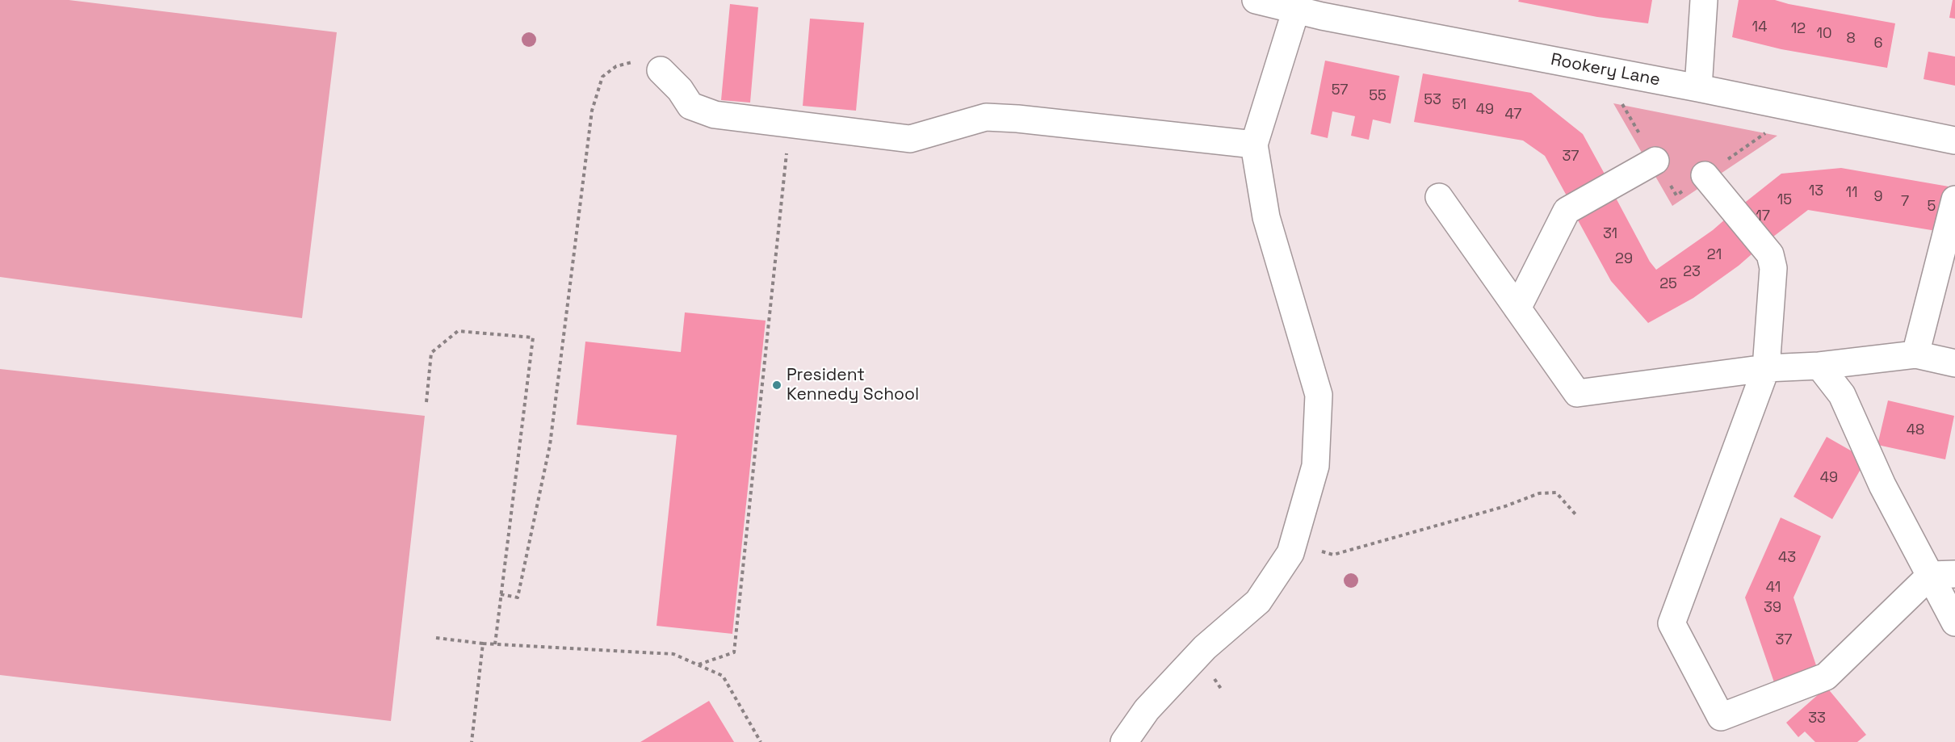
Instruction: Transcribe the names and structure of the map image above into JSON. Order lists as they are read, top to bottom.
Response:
{
  "streets": {
    "street": ["Rookery Lane"]
  },
  "places": ["President Kennedy School"],
  "house_numbers": [
    "14",
    "12",
    "10",
    "8",
    "6",
    "57",
    "55",
    "53",
    "51",
    "49",
    "47",
    "37",
    "13",
    "11",
    "9",
    "15",
    "7",
    "5",
    "17",
    "31",
    "21",
    "29",
    "23",
    "25",
    "48",
    "49",
    "43",
    "41",
    "39",
    "37",
    "33"
  ]
}
